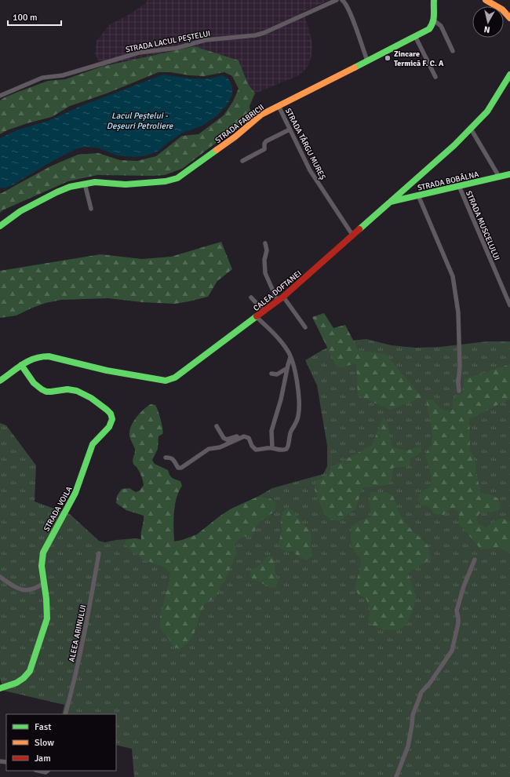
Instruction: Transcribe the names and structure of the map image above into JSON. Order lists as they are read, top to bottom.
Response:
{
  "streets": {
    "main road": [
      "STRADA FABRICII",
      "STRADA BOBÂLNA",
      "CALEA DOFTANEI",
      "STRADA VOILA"
    ],
    "street": [
      "STRADA LACUL PEȘTELUI",
      "STRADA TÂRGU MUREȘ",
      "STRADA MUSCELULUI",
      "ALEEA ARINULUI"
    ]
  },
  "crossings": [
    ["STRADA FABRICII", "STRADA TÂRGU MUREȘ"],
    ["STRADA TÂRGU MUREȘ", "CALEA DOFTANEI"],
    ["STRADA BOBÂLNA", "STRADA MUSCELULUI"],
    ["STRADA BOBÂLNA", "CALEA DOFTANEI"],
    ["CALEA DOFTANEI", "STRADA VOILA"]
  ],
  "water": ["Lacul Peștelui - Deșeuri Petroliere"],
  "places": ["Zincare Termică F. C. A"],
  "legend": ["Fast", "Slow", "Jam"],
  "scale_bar": "100 m",
  "north": "bottom"
}
